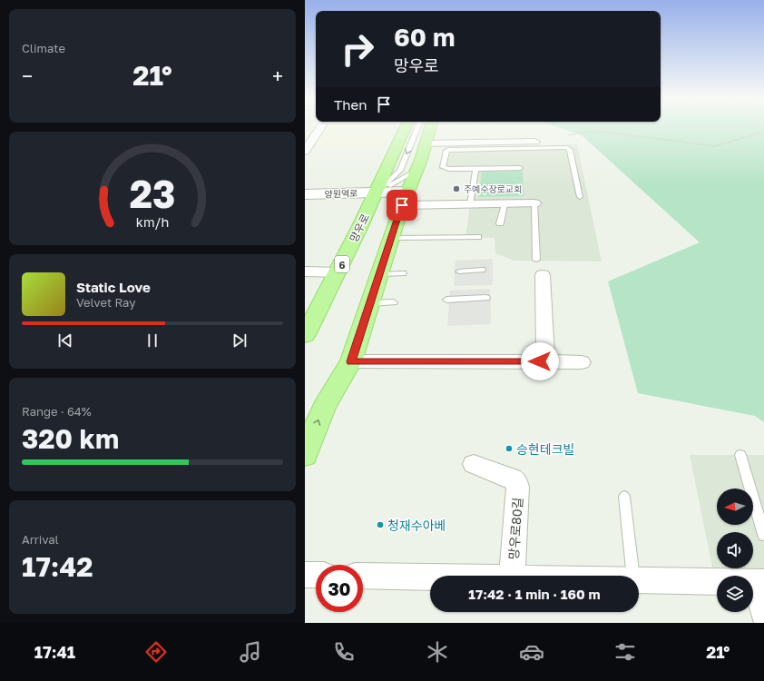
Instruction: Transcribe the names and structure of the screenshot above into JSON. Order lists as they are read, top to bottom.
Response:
{
  "streets": {
    "main road": ["망우로", "6"],
    "street": ["양원역로", "망우로80길"]
  },
  "crossings": [
    ["양원역로", "망우로"]
  ],
  "places": ["주예수장로교회", "승현테크빌", "청재수아베"],
  "north": "left",
  "page": {
    "tile": [
      "Climate",
      ["Range · 64%", "320 km"],
      ["Arrival", "17:42"]
    ],
    "turn": ["60 m", "망우로"],
    "heat": ["−", "21°", "+"],
    "then": "Then",
    "song": ["Static Love", "Velvet Ray"],
    "limit": "30",
    "trip": "17:42 · 1 min · 160 m",
    "tabs": ["17:41", "21°"],
    "gauge": ["23", "km/h"]
  }
}
